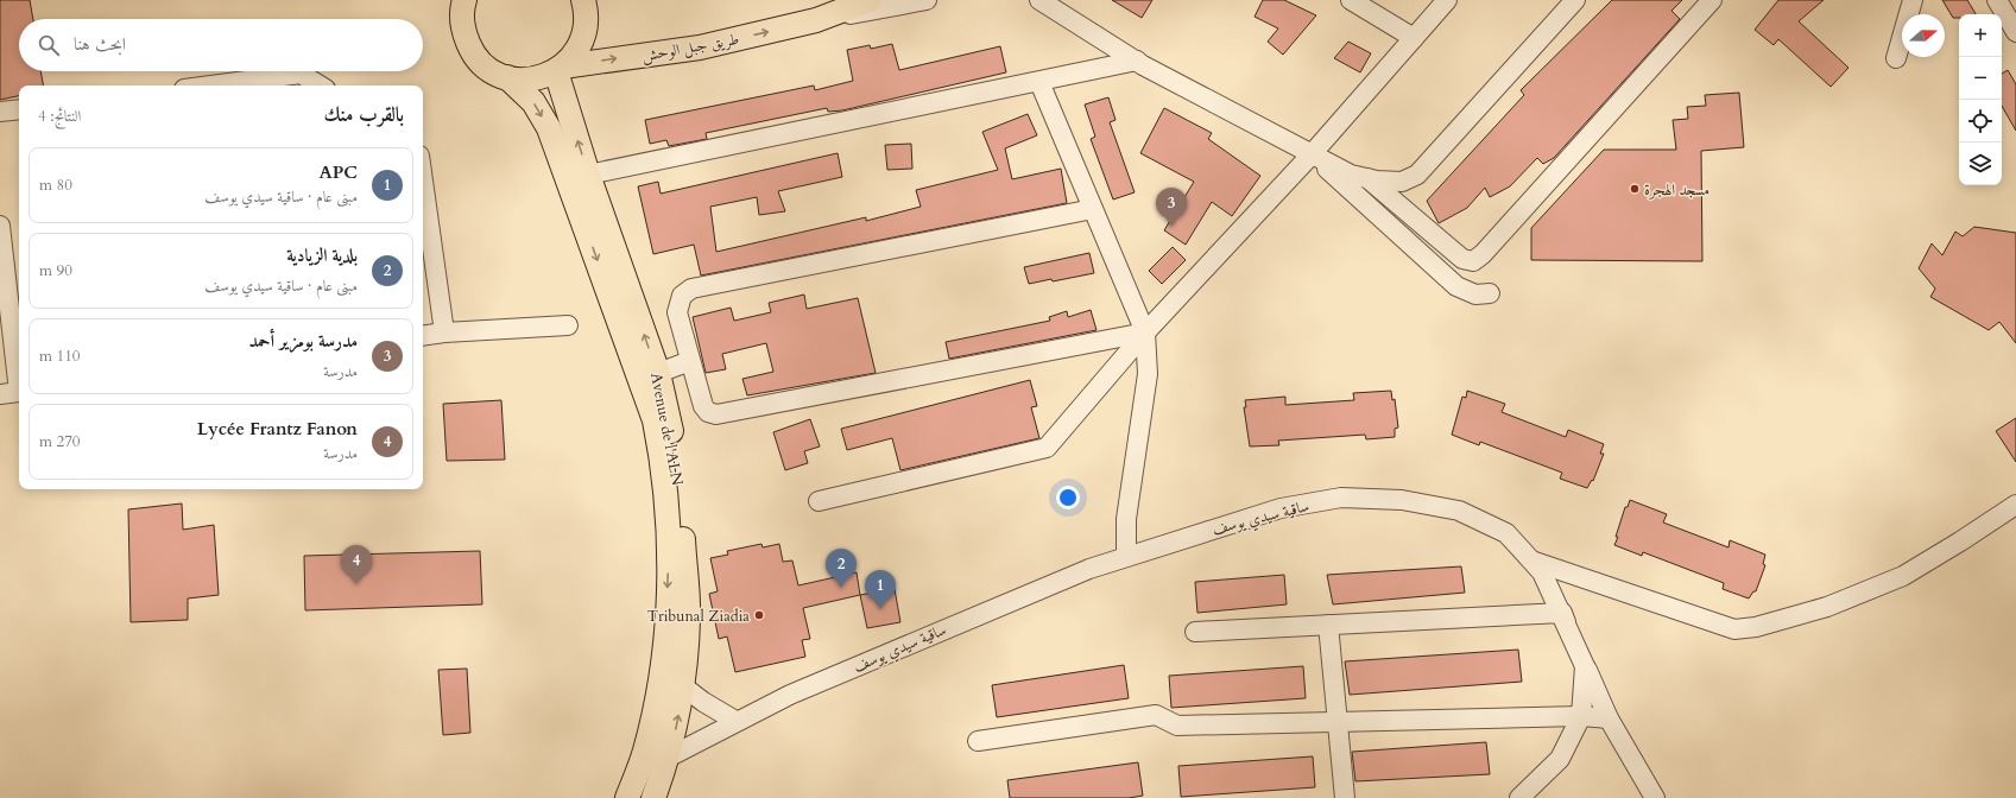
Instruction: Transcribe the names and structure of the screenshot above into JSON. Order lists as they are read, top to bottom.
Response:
{
  "streets": {
    "main road": ["طريق جبل الوحش", "Avenue de l'ALN"],
    "street": ["ساقية سيدي يوسف"]
  },
  "crossings": [
    ["طريق جبل الوحش", "Avenue de l'ALN"],
    ["Avenue de l'ALN", "ساقية سيدي يوسف"]
  ],
  "one_way": ["طريق جبل الوحش"],
  "places": ["مسجد الهجرة", "Tribunal Ziadia"],
  "north": "right",
  "page": {
    "map_buttons": ["+", "−"],
    "search": "ابحث هنا",
    "heading": ["بالقرب منك", "النتائج: 4"],
    "list": [
      {
        "mark": "1",
        "name": "APC",
        "note": "مبنى عام · ساقية سيدي يوسف",
        "value": "80 m"
      },
      {
        "mark": "2",
        "name": "بلدية الزيادية",
        "note": "مبنى عام · ساقية سيدي يوسف",
        "value": "90 m"
      },
      {
        "mark": "3",
        "name": "مدرسة بومزير أحمد",
        "note": "مدرسة",
        "value": "110 m"
      },
      {
        "mark": "4",
        "name": "Lycée Frantz Fanon",
        "note": "مدرسة",
        "value": "270 m"
      }
    ],
    "pins": [
      "3",
      "4",
      "2",
      "1"
    ]
  }
}
